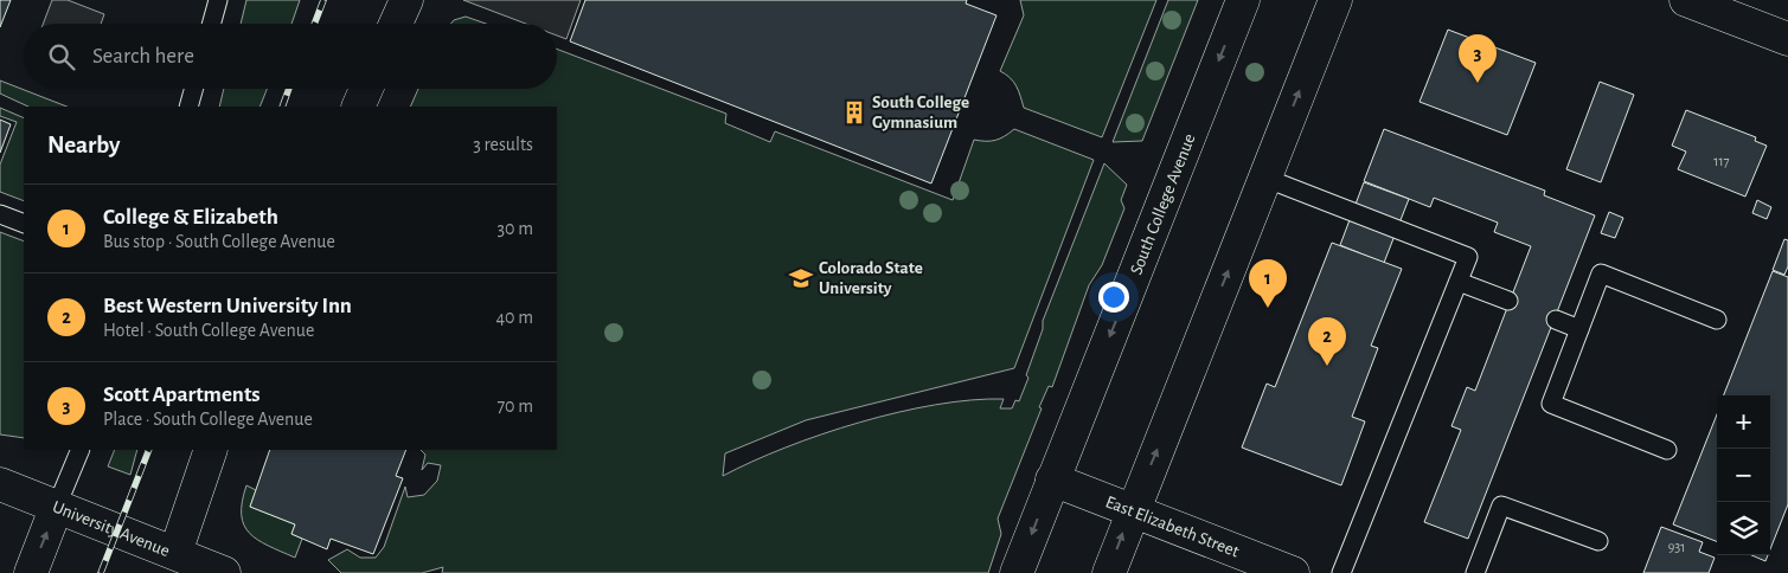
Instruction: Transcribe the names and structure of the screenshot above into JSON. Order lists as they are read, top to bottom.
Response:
{
  "streets": {
    "main road": ["South College Avenue", "East Elizabeth Street", "University Avenue"]
  },
  "crossings": [
    ["South College Avenue", "East Elizabeth Street"]
  ],
  "places": {
    "building": ["South College Gymnasium"],
    "school or university": ["Colorado State University"]
  },
  "house_numbers": ["117", "931"],
  "page": {
    "search": "Search here",
    "pins": ["3", "1", "2"],
    "heading": ["Nearby", "3 results"],
    "list": [
      {
        "mark": "1",
        "name": "College & Elizabeth",
        "note": "Bus stop · South College Avenue",
        "value": "30 m"
      },
      {
        "mark": "2",
        "name": "Best Western University Inn",
        "note": "Hotel · South College Avenue",
        "value": "40 m"
      },
      {
        "mark": "3",
        "name": "Scott Apartments",
        "note": "Place · South College Avenue",
        "value": "70 m"
      }
    ],
    "map_buttons": ["+", "−"]
  }
}
